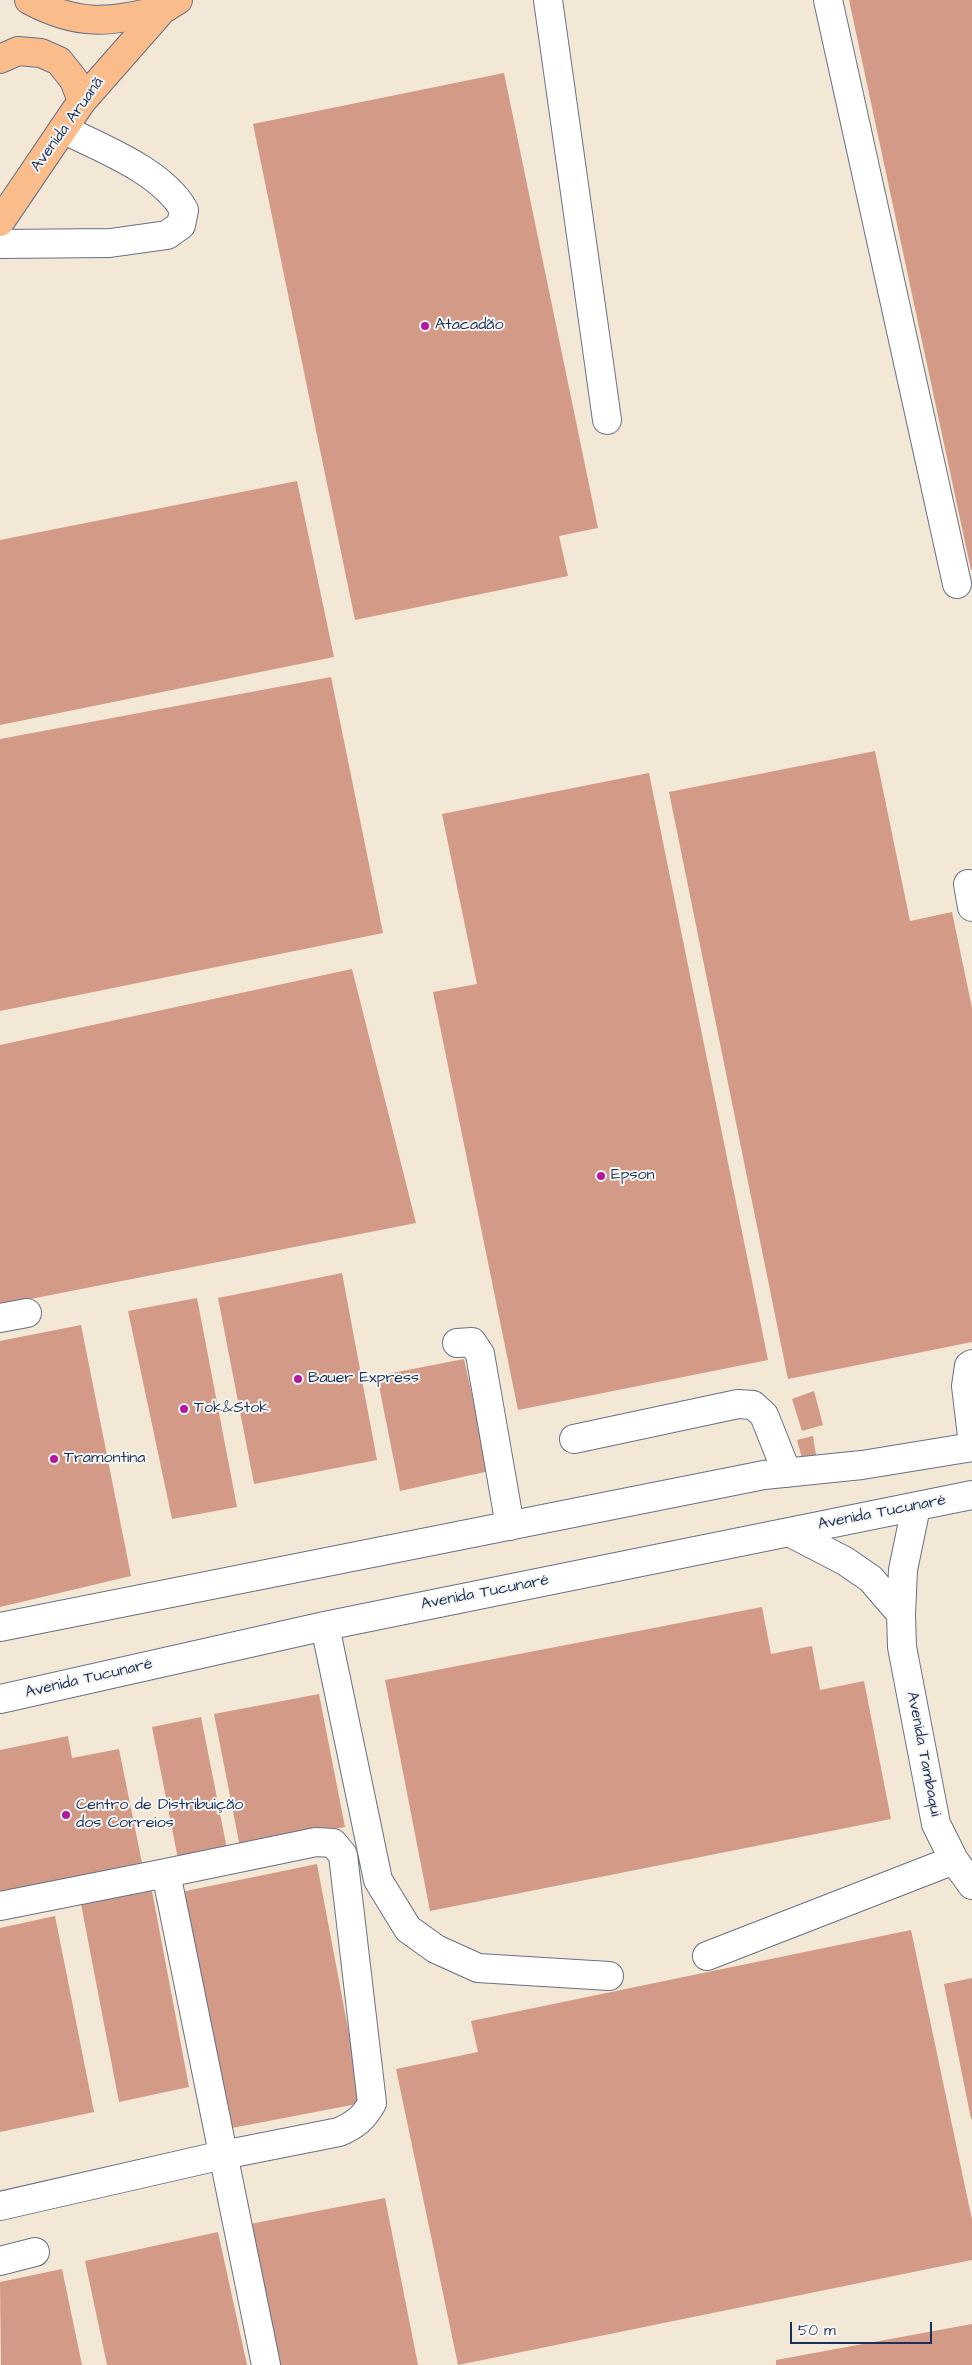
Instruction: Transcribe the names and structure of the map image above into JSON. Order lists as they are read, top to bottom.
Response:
{
  "streets": {
    "main road": ["Avenida Aruanã"],
    "street": ["Avenida Tucunaré", "Avenida Tambaqui"]
  },
  "crossings": [
    ["Avenida Tucunaré", "Avenida Tambaqui"]
  ],
  "places": [
    "Atacadão",
    "Epson",
    "Bauer Express",
    "Tok&Stok",
    "Tramontina",
    "Centro de Distribuição dos Correios"
  ],
  "scale_bar": "50 m"
}
